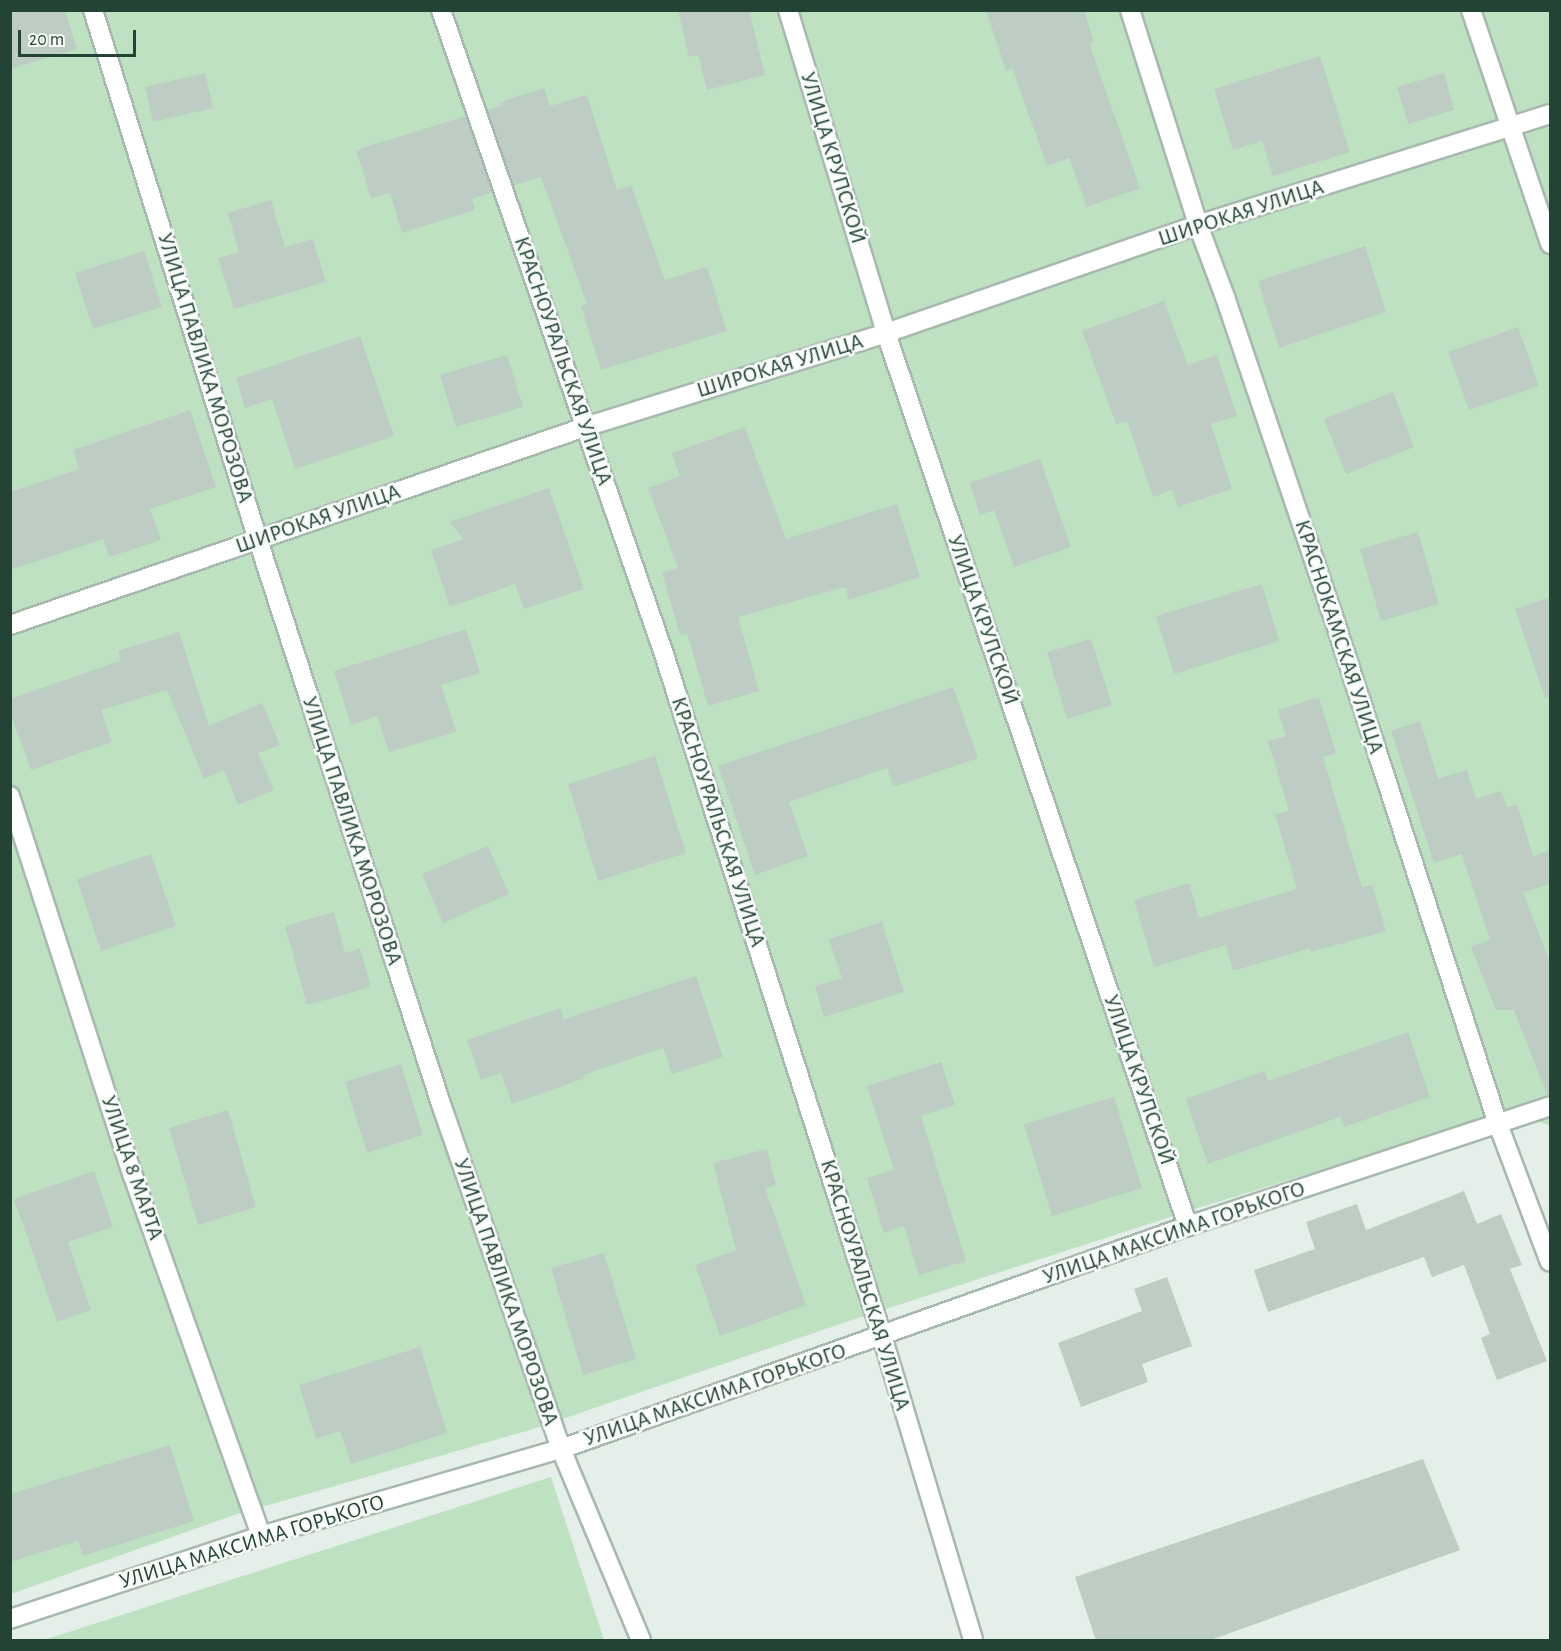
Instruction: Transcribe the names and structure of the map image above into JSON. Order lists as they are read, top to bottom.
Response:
{
  "streets": {
    "street": [
      "УЛИЦА КРУПСКОЙ",
      "ШИРОКАЯ УЛИЦА",
      "КРАСНОУРАЛЬСКАЯ УЛИЦА",
      "УЛИЦА ПАВЛИКА МОРОЗОВА",
      "КРАСНОКАМСКАЯ УЛИЦА",
      "УЛИЦА 8 МАРТА",
      "УЛИЦА МАКСИМА ГОРЬКОГО"
    ]
  },
  "crossings": [
    ["УЛИЦА КРУПСКОЙ", "ШИРОКАЯ УЛИЦА"],
    ["УЛИЦА КРУПСКОЙ", "УЛИЦА МАКСИМА ГОРЬКОГО"],
    ["ШИРОКАЯ УЛИЦА", "КРАСНОУРАЛЬСКАЯ УЛИЦА"],
    ["ШИРОКАЯ УЛИЦА", "УЛИЦА ПАВЛИКА МОРОЗОВА"],
    ["ШИРОКАЯ УЛИЦА", "КРАСНОКАМСКАЯ УЛИЦА"],
    ["КРАСНОУРАЛЬСКАЯ УЛИЦА", "УЛИЦА МАКСИМА ГОРЬКОГО"],
    ["УЛИЦА ПАВЛИКА МОРОЗОВА", "УЛИЦА МАКСИМА ГОРЬКОГО"],
    ["КРАСНОКАМСКАЯ УЛИЦА", "УЛИЦА МАКСИМА ГОРЬКОГО"],
    ["УЛИЦА 8 МАРТА", "УЛИЦА МАКСИМА ГОРЬКОГО"]
  ],
  "scale_bar": "20 m"
}
